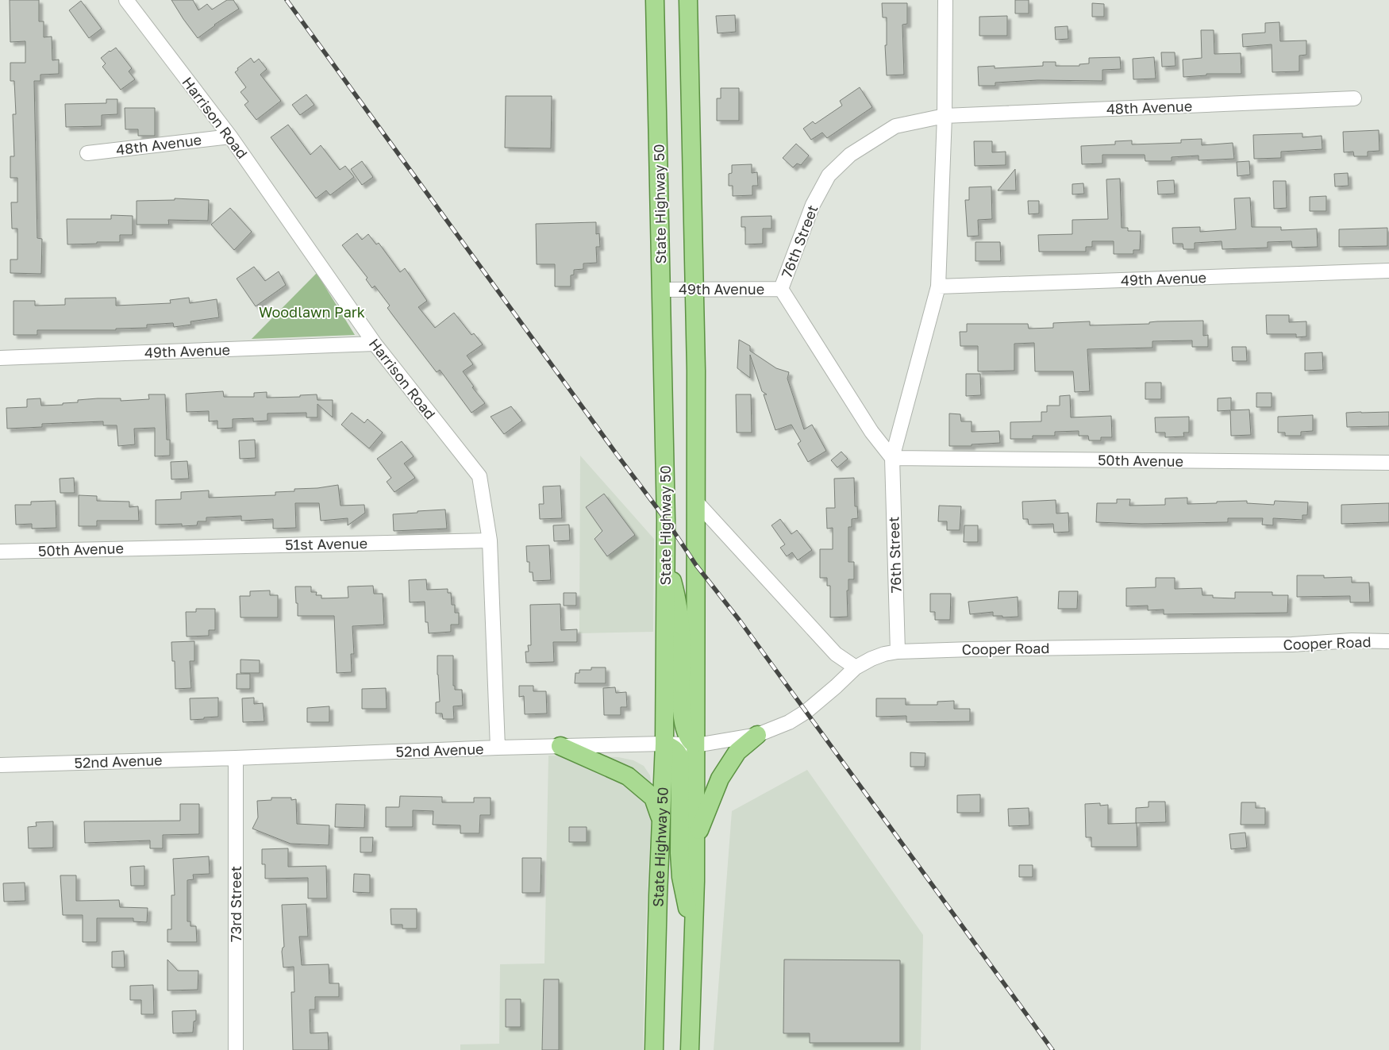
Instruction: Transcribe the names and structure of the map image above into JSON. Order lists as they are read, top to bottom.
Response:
{
  "streets": {
    "main road": ["State Highway 50"],
    "street": [
      "48th Avenue",
      "Harrison Road",
      "76th Street",
      "49th Avenue",
      "50th Avenue",
      "51st Avenue",
      "Cooper Road",
      "52nd Avenue",
      "73rd Street"
    ]
  },
  "crossings": [
    ["48th Avenue", "Harrison Road"],
    ["48th Avenue", "76th Street"],
    ["Harrison Road", "49th Avenue"],
    ["Harrison Road", "51st Avenue"],
    ["Harrison Road", "52nd Avenue"],
    ["State Highway 50", "49th Avenue"],
    ["State Highway 50", "52nd Avenue"],
    ["76th Street", "49th Avenue"],
    ["76th Street", "50th Avenue"],
    ["76th Street", "Cooper Road"],
    ["50th Avenue", "51st Avenue"],
    ["Cooper Road", "52nd Avenue"],
    ["52nd Avenue", "73rd Street"]
  ],
  "parks": ["Woodlawn Park"]
}
